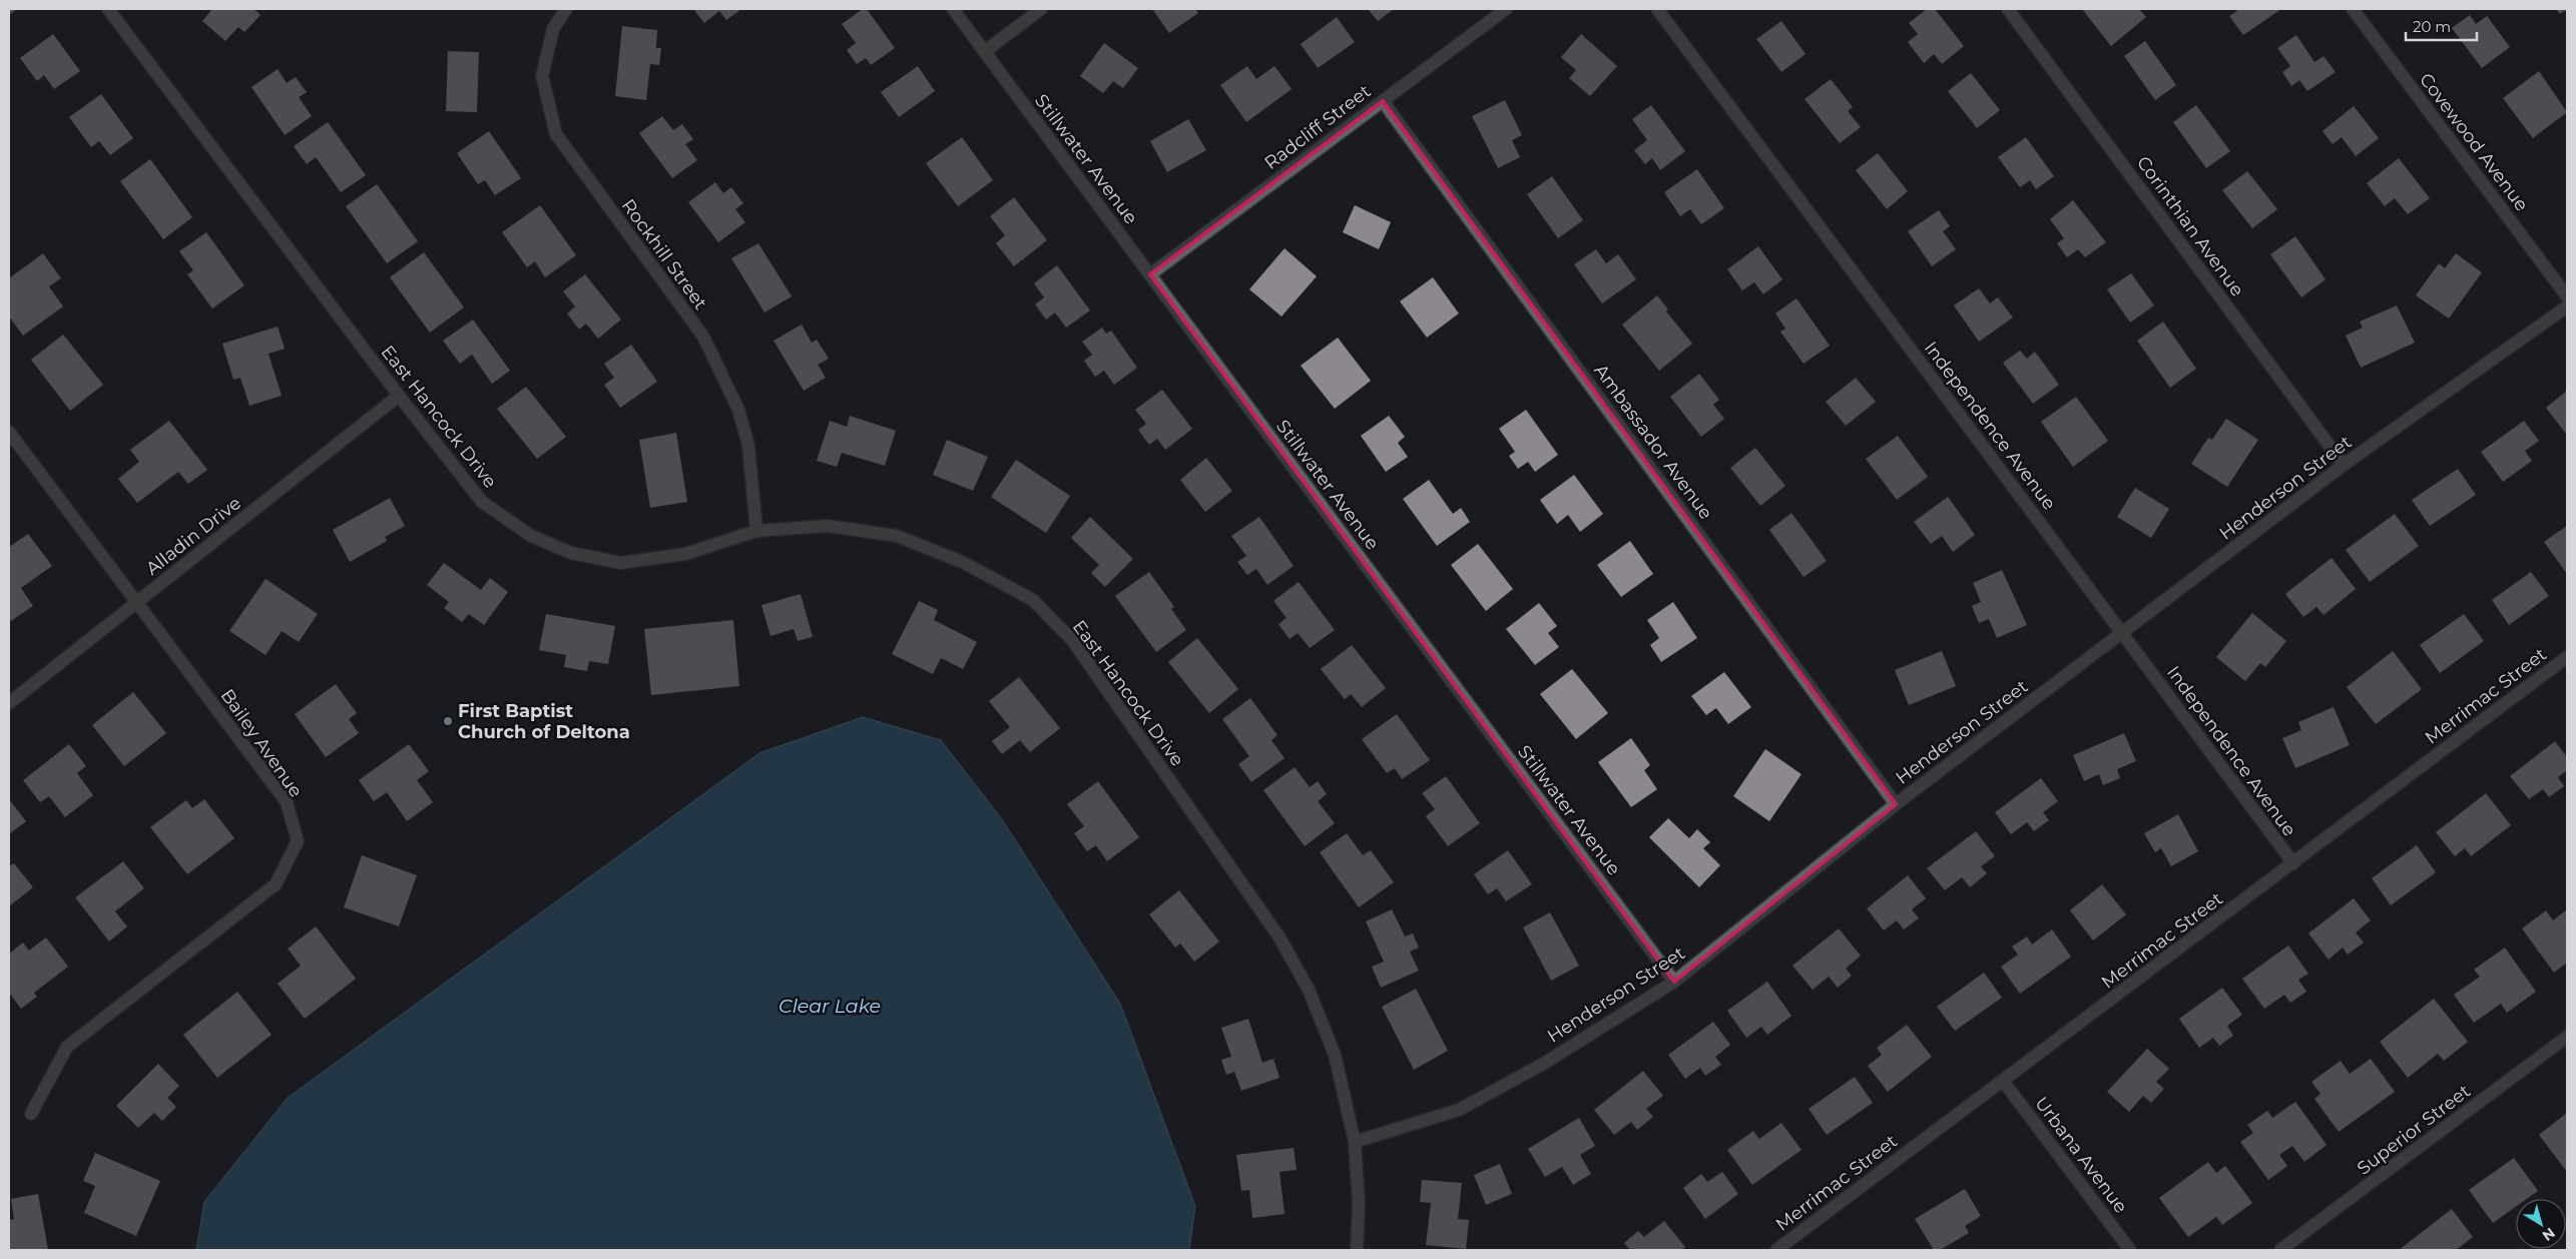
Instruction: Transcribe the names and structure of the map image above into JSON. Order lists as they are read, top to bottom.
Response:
{
  "streets": {
    "street": [
      "Radcliff Street",
      "Covewood Avenue",
      "Stillwater Avenue",
      "Corinthian Avenue",
      "Rockhill Street",
      "East Hancock Drive",
      "Independence Avenue",
      "Ambassador Avenue",
      "Henderson Street",
      "Alladin Drive",
      "Merrimac Street",
      "Bailey Avenue",
      "Superior Street",
      "Urbana Avenue"
    ]
  },
  "crossings": [
    ["Radcliff Street", "Stillwater Avenue"],
    ["Radcliff Street", "Ambassador Avenue"],
    ["Stillwater Avenue", "Henderson Street"],
    ["Corinthian Avenue", "Henderson Street"],
    ["Rockhill Street", "East Hancock Drive"],
    ["East Hancock Drive", "Henderson Street"],
    ["East Hancock Drive", "Alladin Drive"],
    ["Independence Avenue", "Henderson Street"],
    ["Independence Avenue", "Merrimac Street"],
    ["Ambassador Avenue", "Henderson Street"],
    ["Alladin Drive", "Bailey Avenue"],
    ["Merrimac Street", "Urbana Avenue"]
  ],
  "water": ["Clear Lake"],
  "places": ["First Baptist Church of Deltona"],
  "scale_bar": "20 m",
  "north": "bottom right"
}
